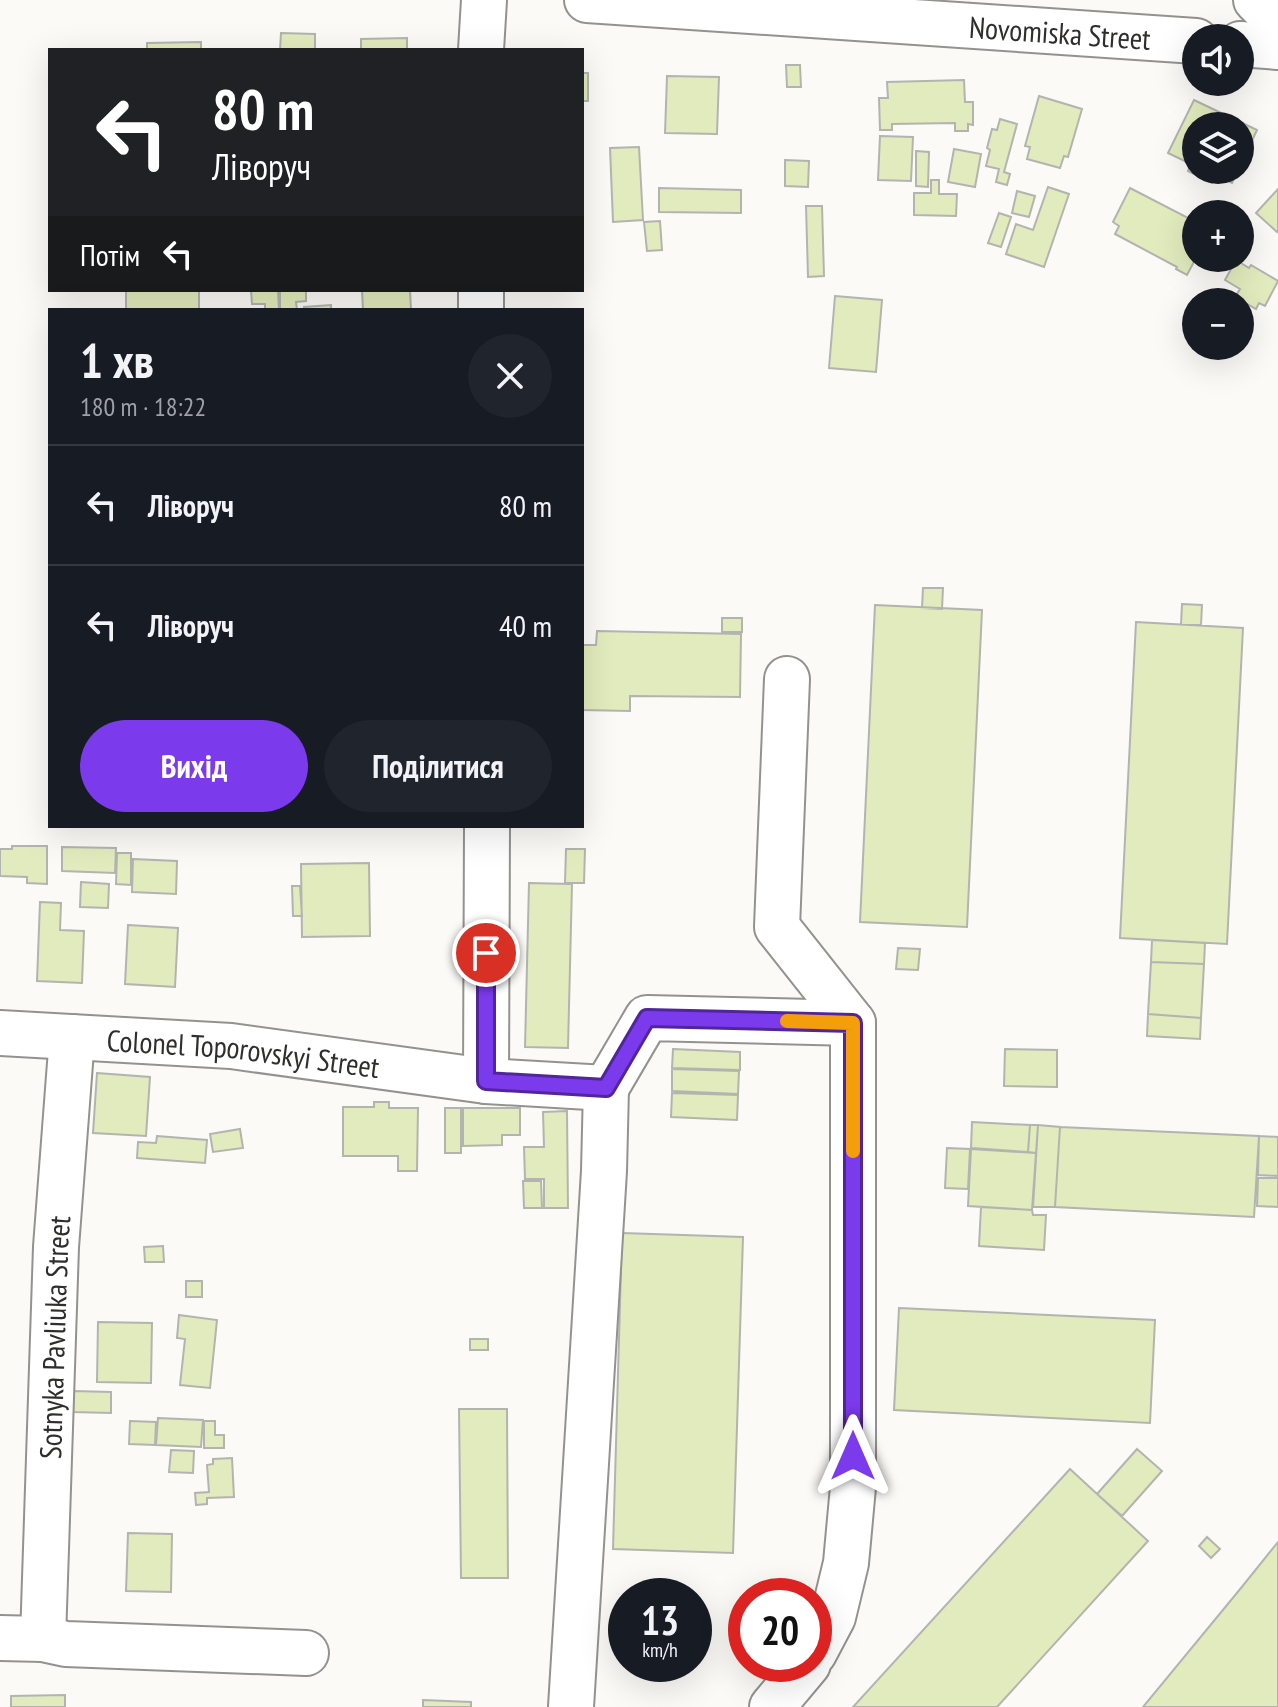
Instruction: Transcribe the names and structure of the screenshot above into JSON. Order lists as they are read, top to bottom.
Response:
{
  "streets": {
    "street": ["Novomiska Street", "Colonel Toporovskyi Street", "Sotnyka Pavliuka Street"]
  },
  "crossings": [
    ["Colonel Toporovskyi Street", "Sotnyka Pavliuka Street"]
  ],
  "page": {
    "map_buttons": ["+", "−"],
    "turn": ["80 m", "Ліворуч"],
    "then": "Потім",
    "heading": ["1 хв", "180 m · 18:22"],
    "list": [
      {
        "name": "Ліворуч",
        "value": "80 m"
      },
      {
        "name": "Ліворуч",
        "value": "40 m"
      }
    ],
    "buttons": ["Вихід", "Поділитися"],
    "speed": "13 km/h",
    "limit": "20"
  }
}
